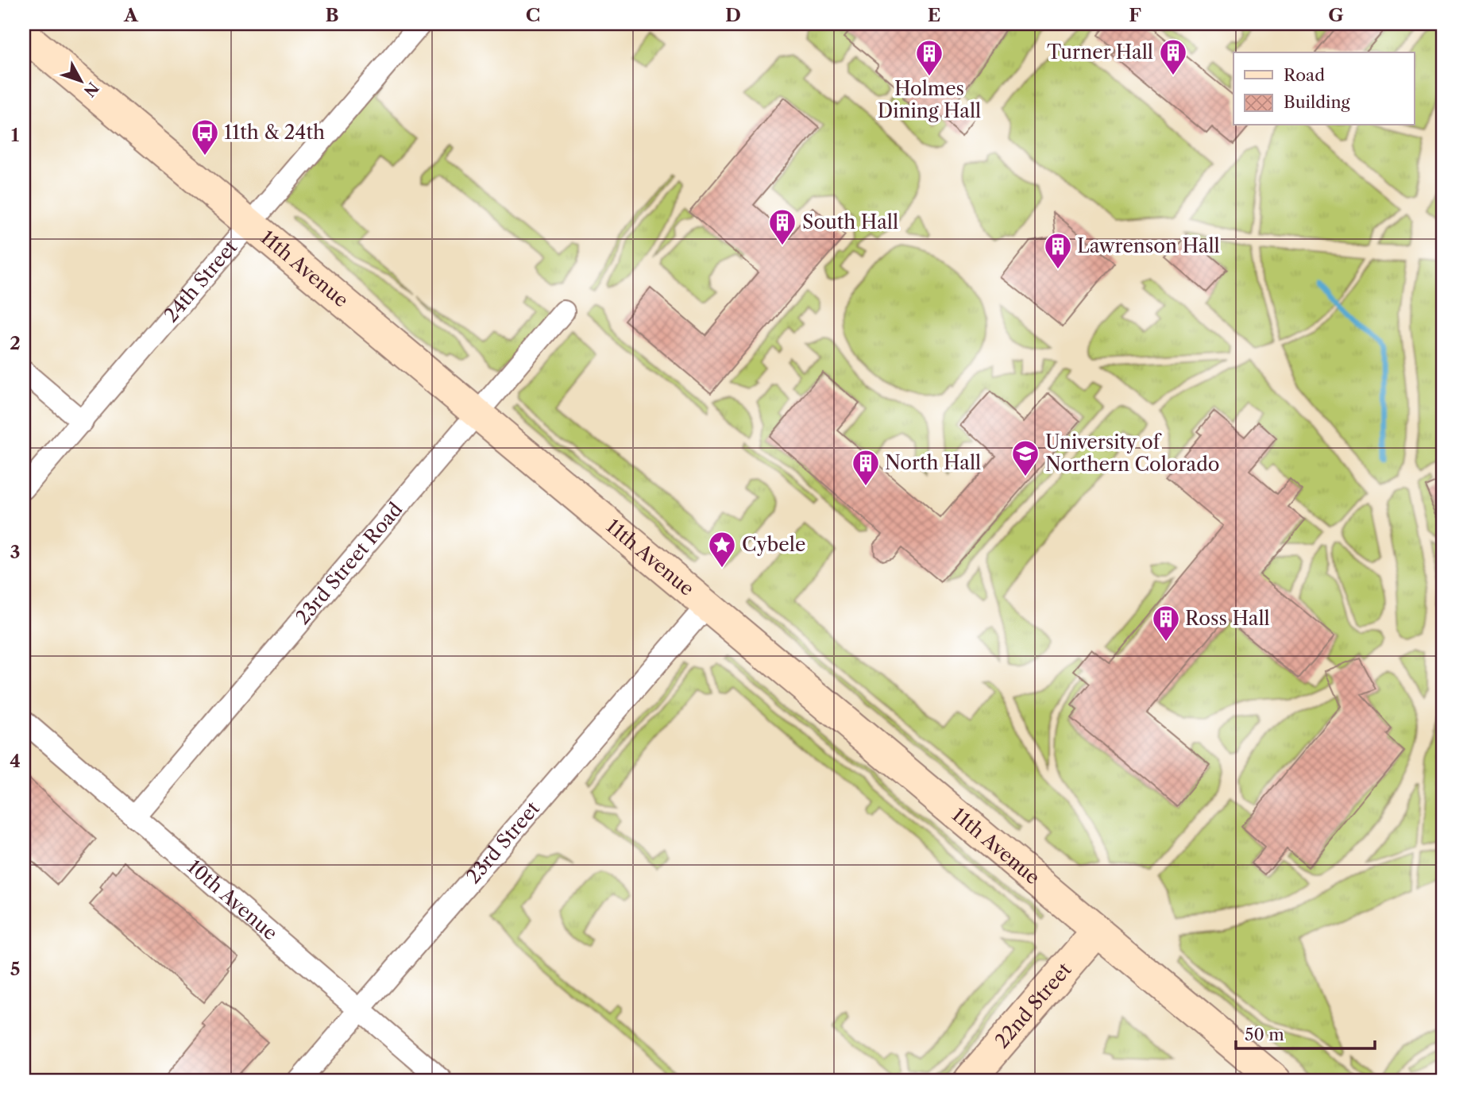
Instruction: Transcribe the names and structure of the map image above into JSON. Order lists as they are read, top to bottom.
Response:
{
  "streets": {
    "main road": ["11th Avenue", "22nd Street"],
    "street": [
      "24th Street",
      "23rd Street Road",
      "23rd Street",
      "10th Avenue"
    ]
  },
  "crossings": [
    ["11th Avenue", "24th Street"],
    ["11th Avenue", "23rd Street Road"],
    ["11th Avenue", "23rd Street"],
    ["11th Avenue", "22nd Street"],
    ["23rd Street Road", "10th Avenue"],
    ["23rd Street", "10th Avenue"]
  ],
  "places": {
    "building": [
      "Turner Hall",
      "Holmes Dining Hall",
      "South Hall",
      "Lawrenson Hall",
      "North Hall",
      "Ross Hall"
    ],
    "bus stop": ["11th & 24th"],
    "school or university": ["University of Northern Colorado"],
    "place": ["Cybele"]
  },
  "legend": ["Road", "Building"],
  "scale_bar": "50 m",
  "north": "bottom right",
  "grid": {
    "columns": [
      "A",
      "B",
      "C",
      "D",
      "E",
      "F",
      "G"
    ],
    "rows": [
      "1",
      "2",
      "3",
      "4",
      "5"
    ]
  }
}
